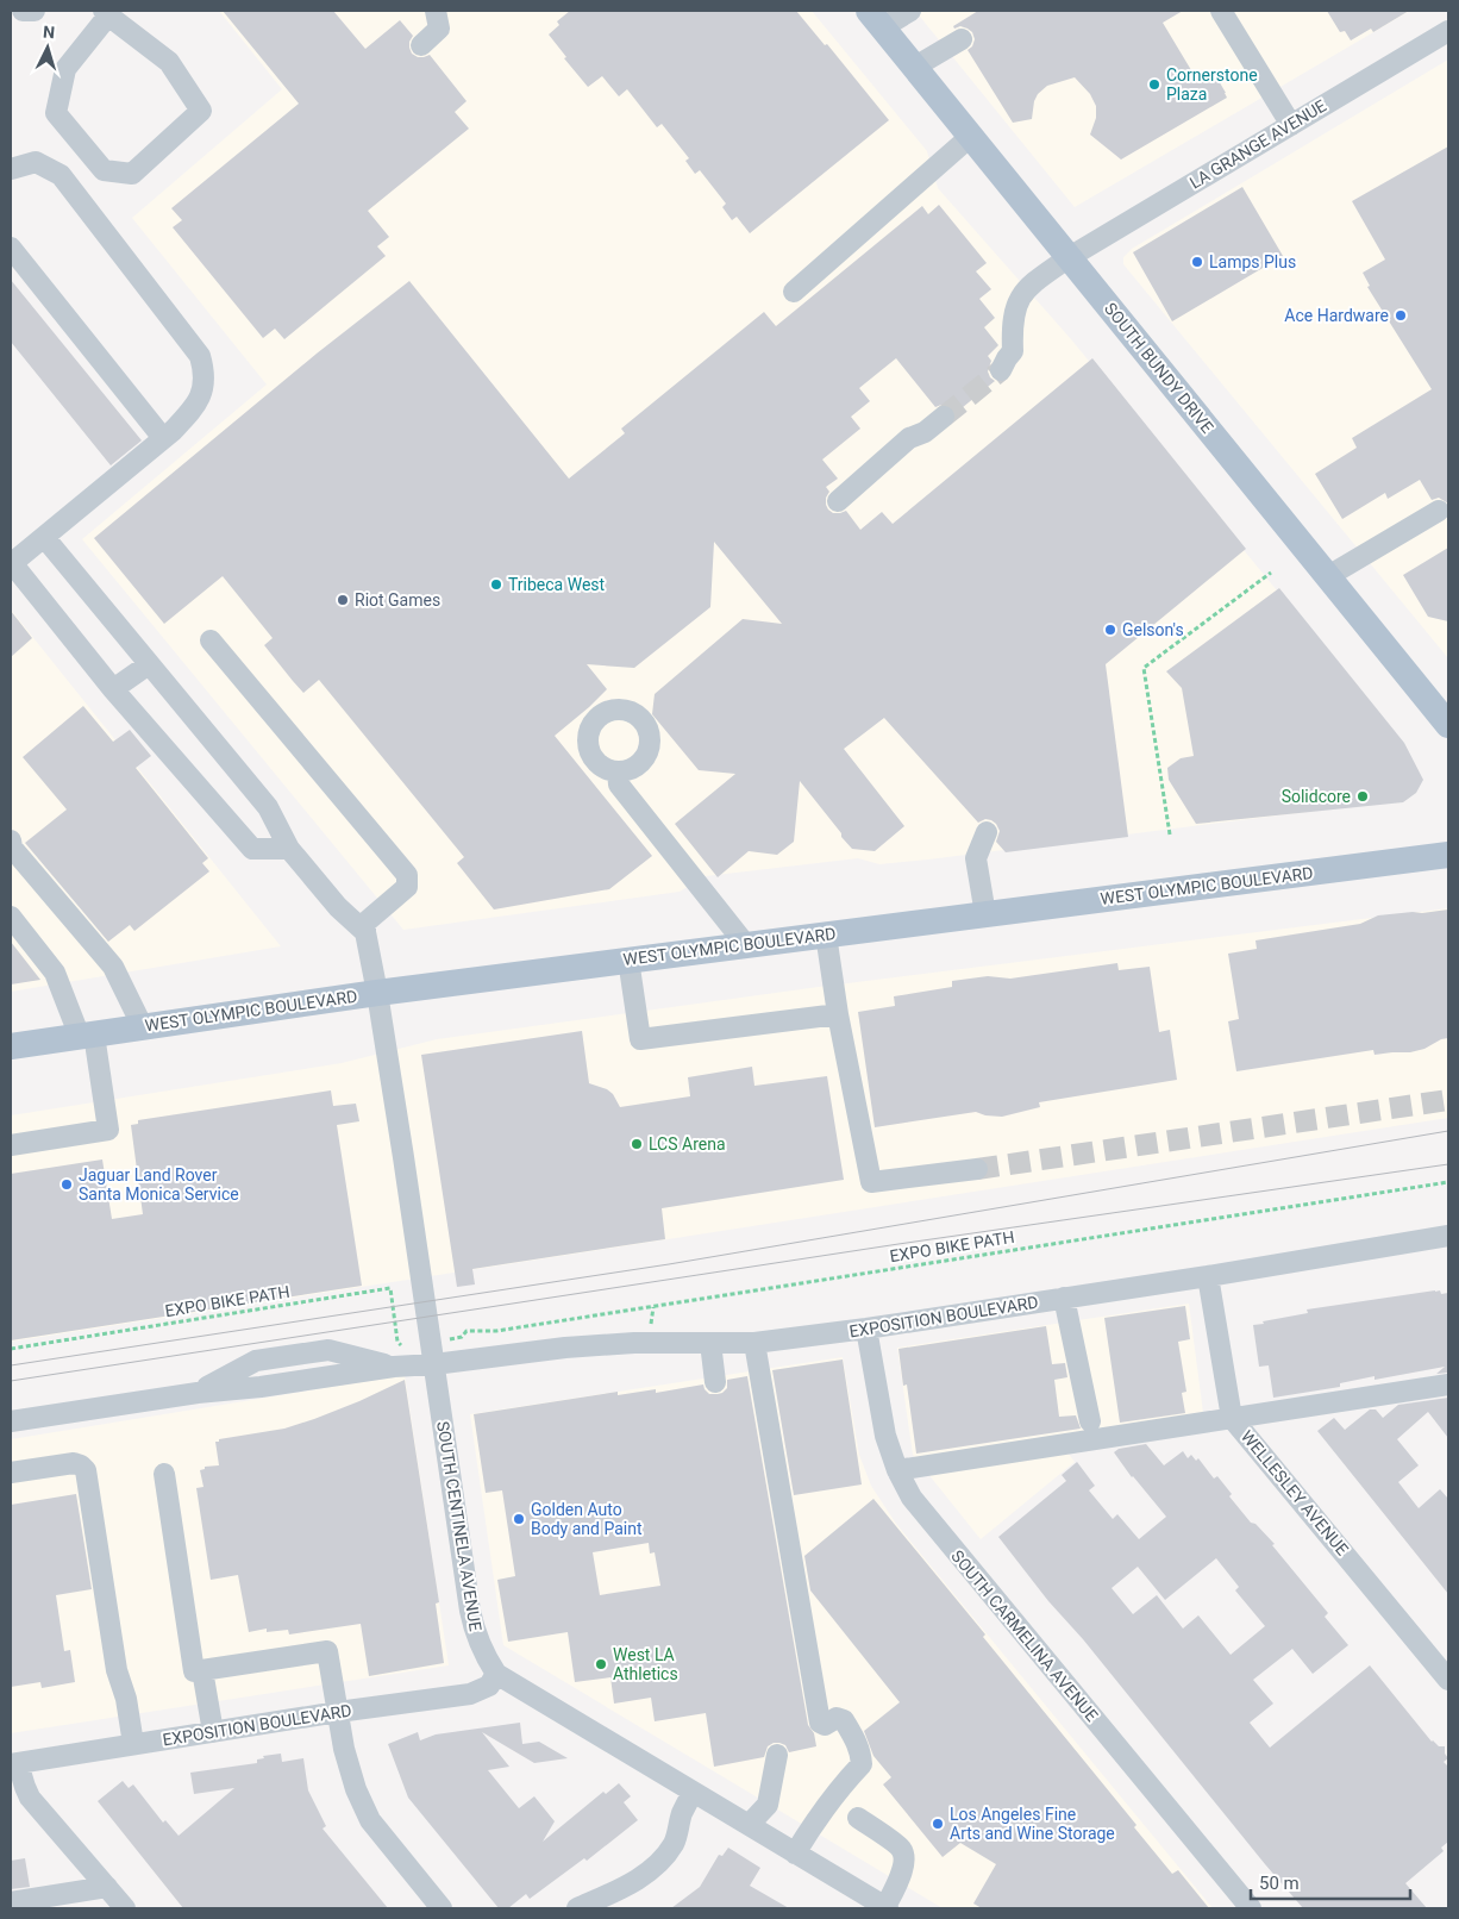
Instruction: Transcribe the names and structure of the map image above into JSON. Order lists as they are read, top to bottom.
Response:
{
  "streets": {
    "main road": ["SOUTH BUNDY DRIVE", "WEST OLYMPIC BOULEVARD"],
    "street": [
      "LA GRANGE AVENUE",
      "EXPOSITION BOULEVARD",
      "WELLESLEY AVENUE",
      "SOUTH CENTINELA AVENUE",
      "SOUTH CARMELINA AVENUE"
    ],
    "path": ["EXPO BIKE PATH"]
  },
  "crossings": [
    ["LA GRANGE AVENUE", "SOUTH BUNDY DRIVE"],
    ["WEST OLYMPIC BOULEVARD", "SOUTH CENTINELA AVENUE"],
    ["EXPOSITION BOULEVARD", "WELLESLEY AVENUE"],
    ["EXPOSITION BOULEVARD", "SOUTH CENTINELA AVENUE"],
    ["EXPOSITION BOULEVARD", "SOUTH CARMELINA AVENUE"]
  ],
  "places": [
    "Cornerstone Plaza",
    "Lamps Plus",
    "Ace Hardware",
    "Tribeca West",
    "Riot Games",
    "Gelson's",
    "Solidcore",
    "LCS Arena",
    "Jaguar Land Rover Santa Monica Service",
    "Golden Auto Body and Paint",
    "West LA Athletics",
    "Los Angeles Fine Arts and Wine Storage"
  ],
  "scale_bar": "50 m",
  "north": "top"
}
